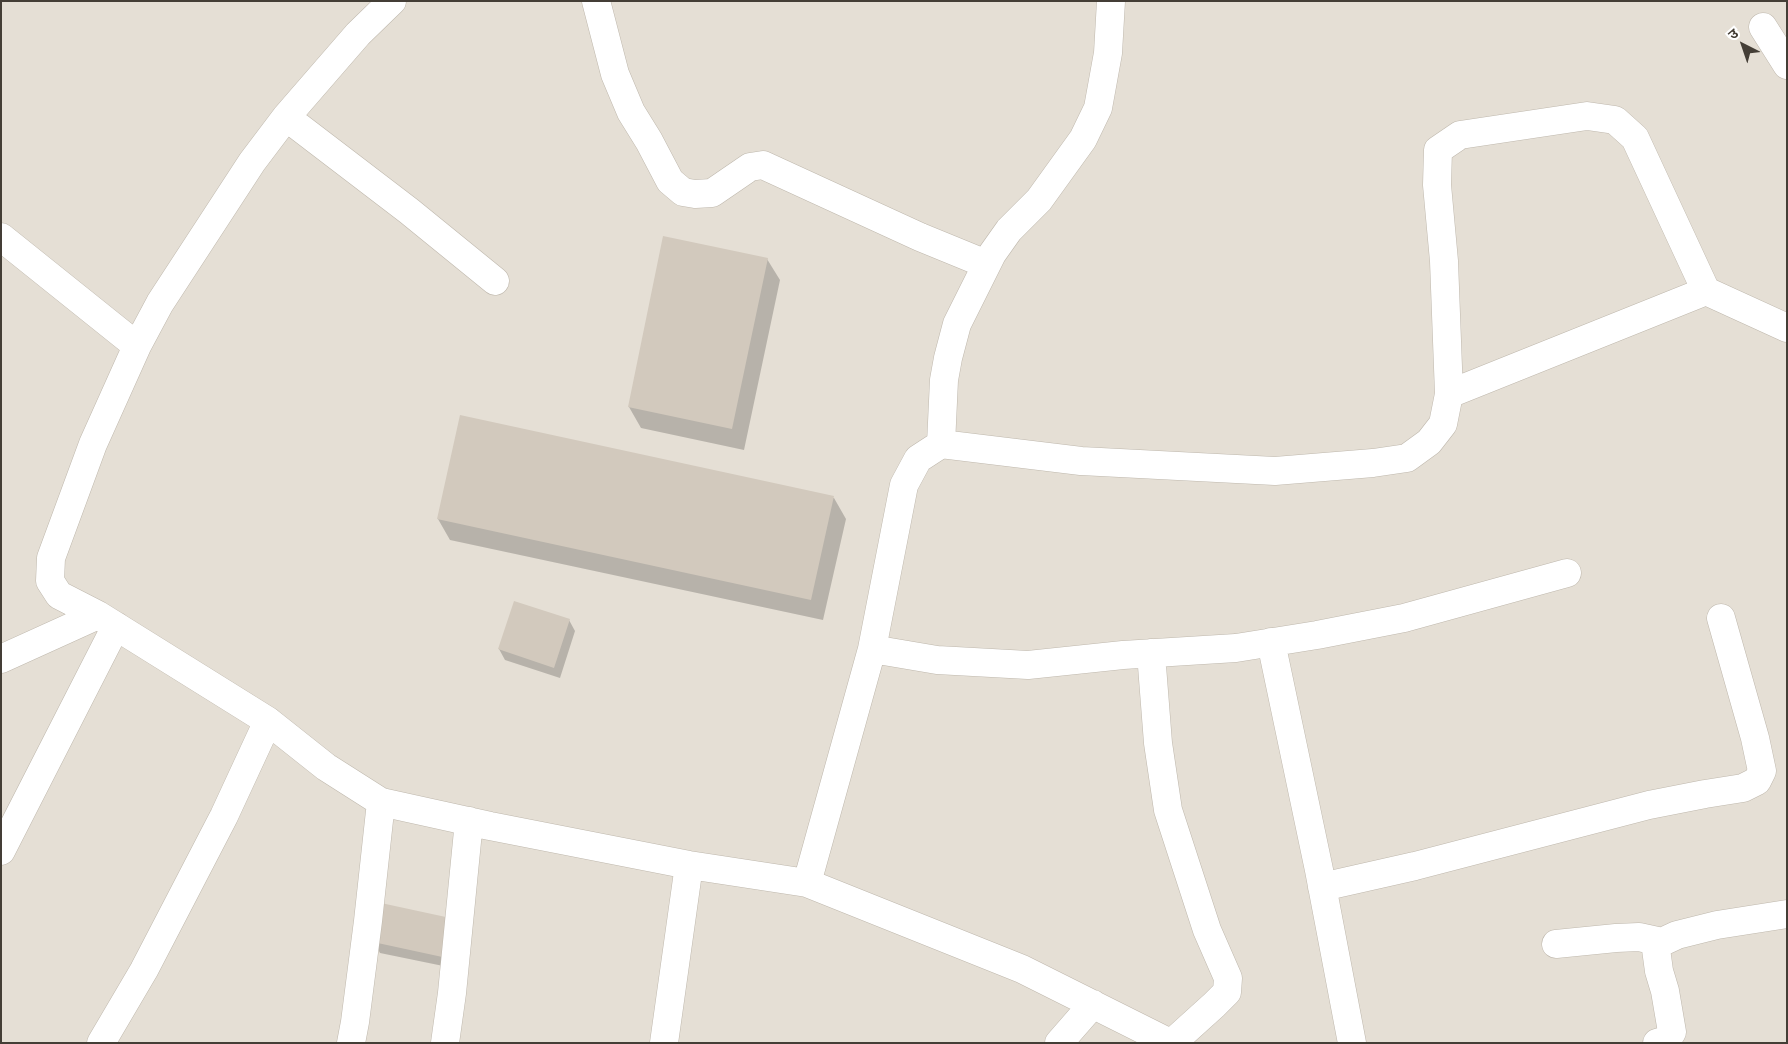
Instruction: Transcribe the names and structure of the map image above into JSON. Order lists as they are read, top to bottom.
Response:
{
  "north": "top left"
}
